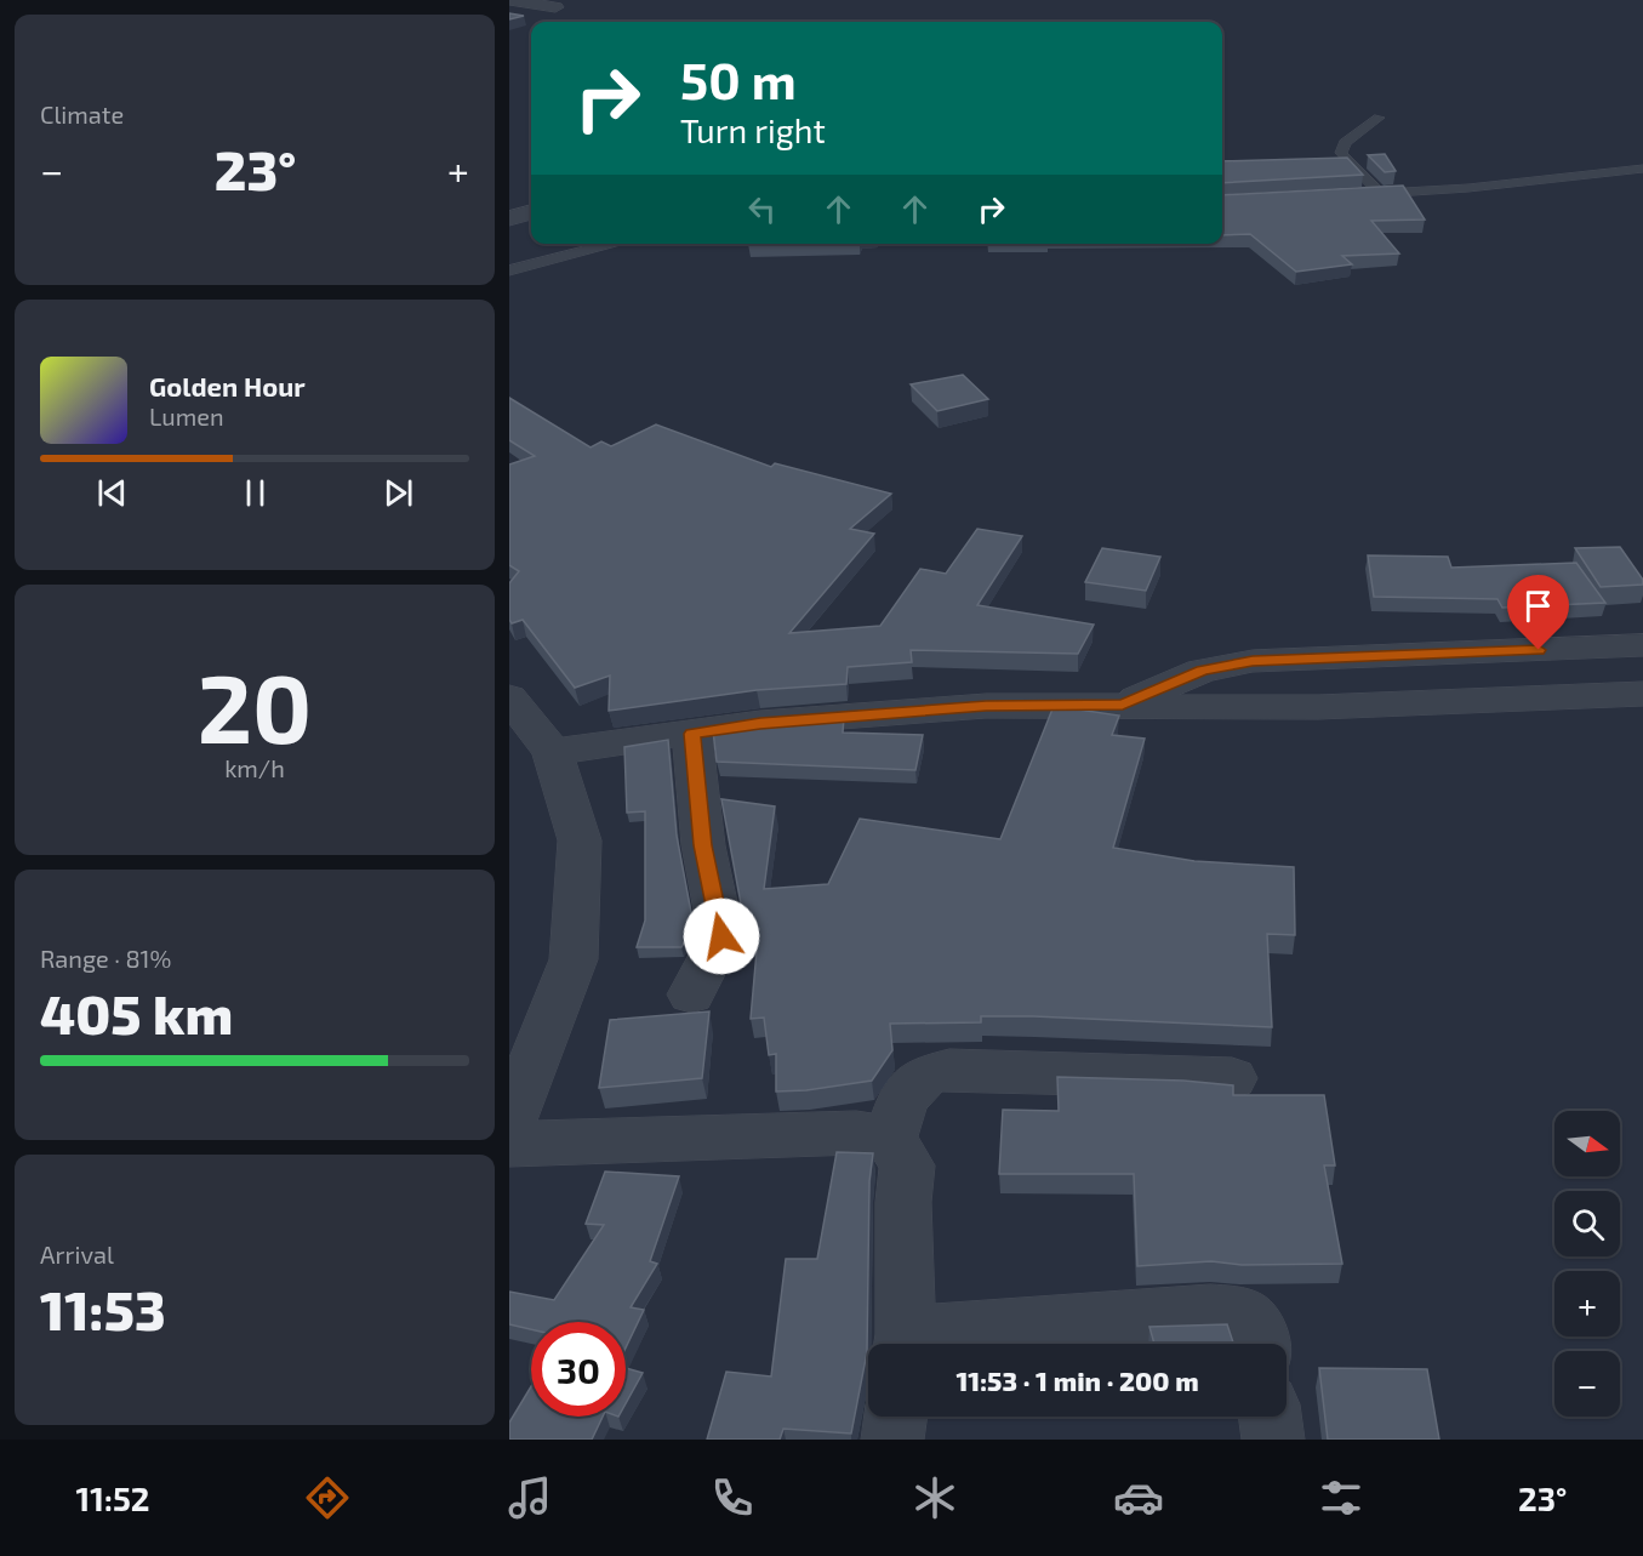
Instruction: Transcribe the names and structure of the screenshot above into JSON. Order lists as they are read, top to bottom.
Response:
{
  "north": "right",
  "page": {
    "tile": [
      "Climate",
      ["20", "km/h"],
      ["Range · 81%", "405 km"],
      ["Arrival", "11:53"]
    ],
    "turn": ["50 m", "Turn right"],
    "heat": ["−", "23°", "+"],
    "song": ["Golden Hour", "Lumen"],
    "map_buttons": ["+", "−"],
    "limit": "30",
    "trip": "11:53 · 1 min · 200 m",
    "tabs": ["11:52", "23°"]
  }
}
